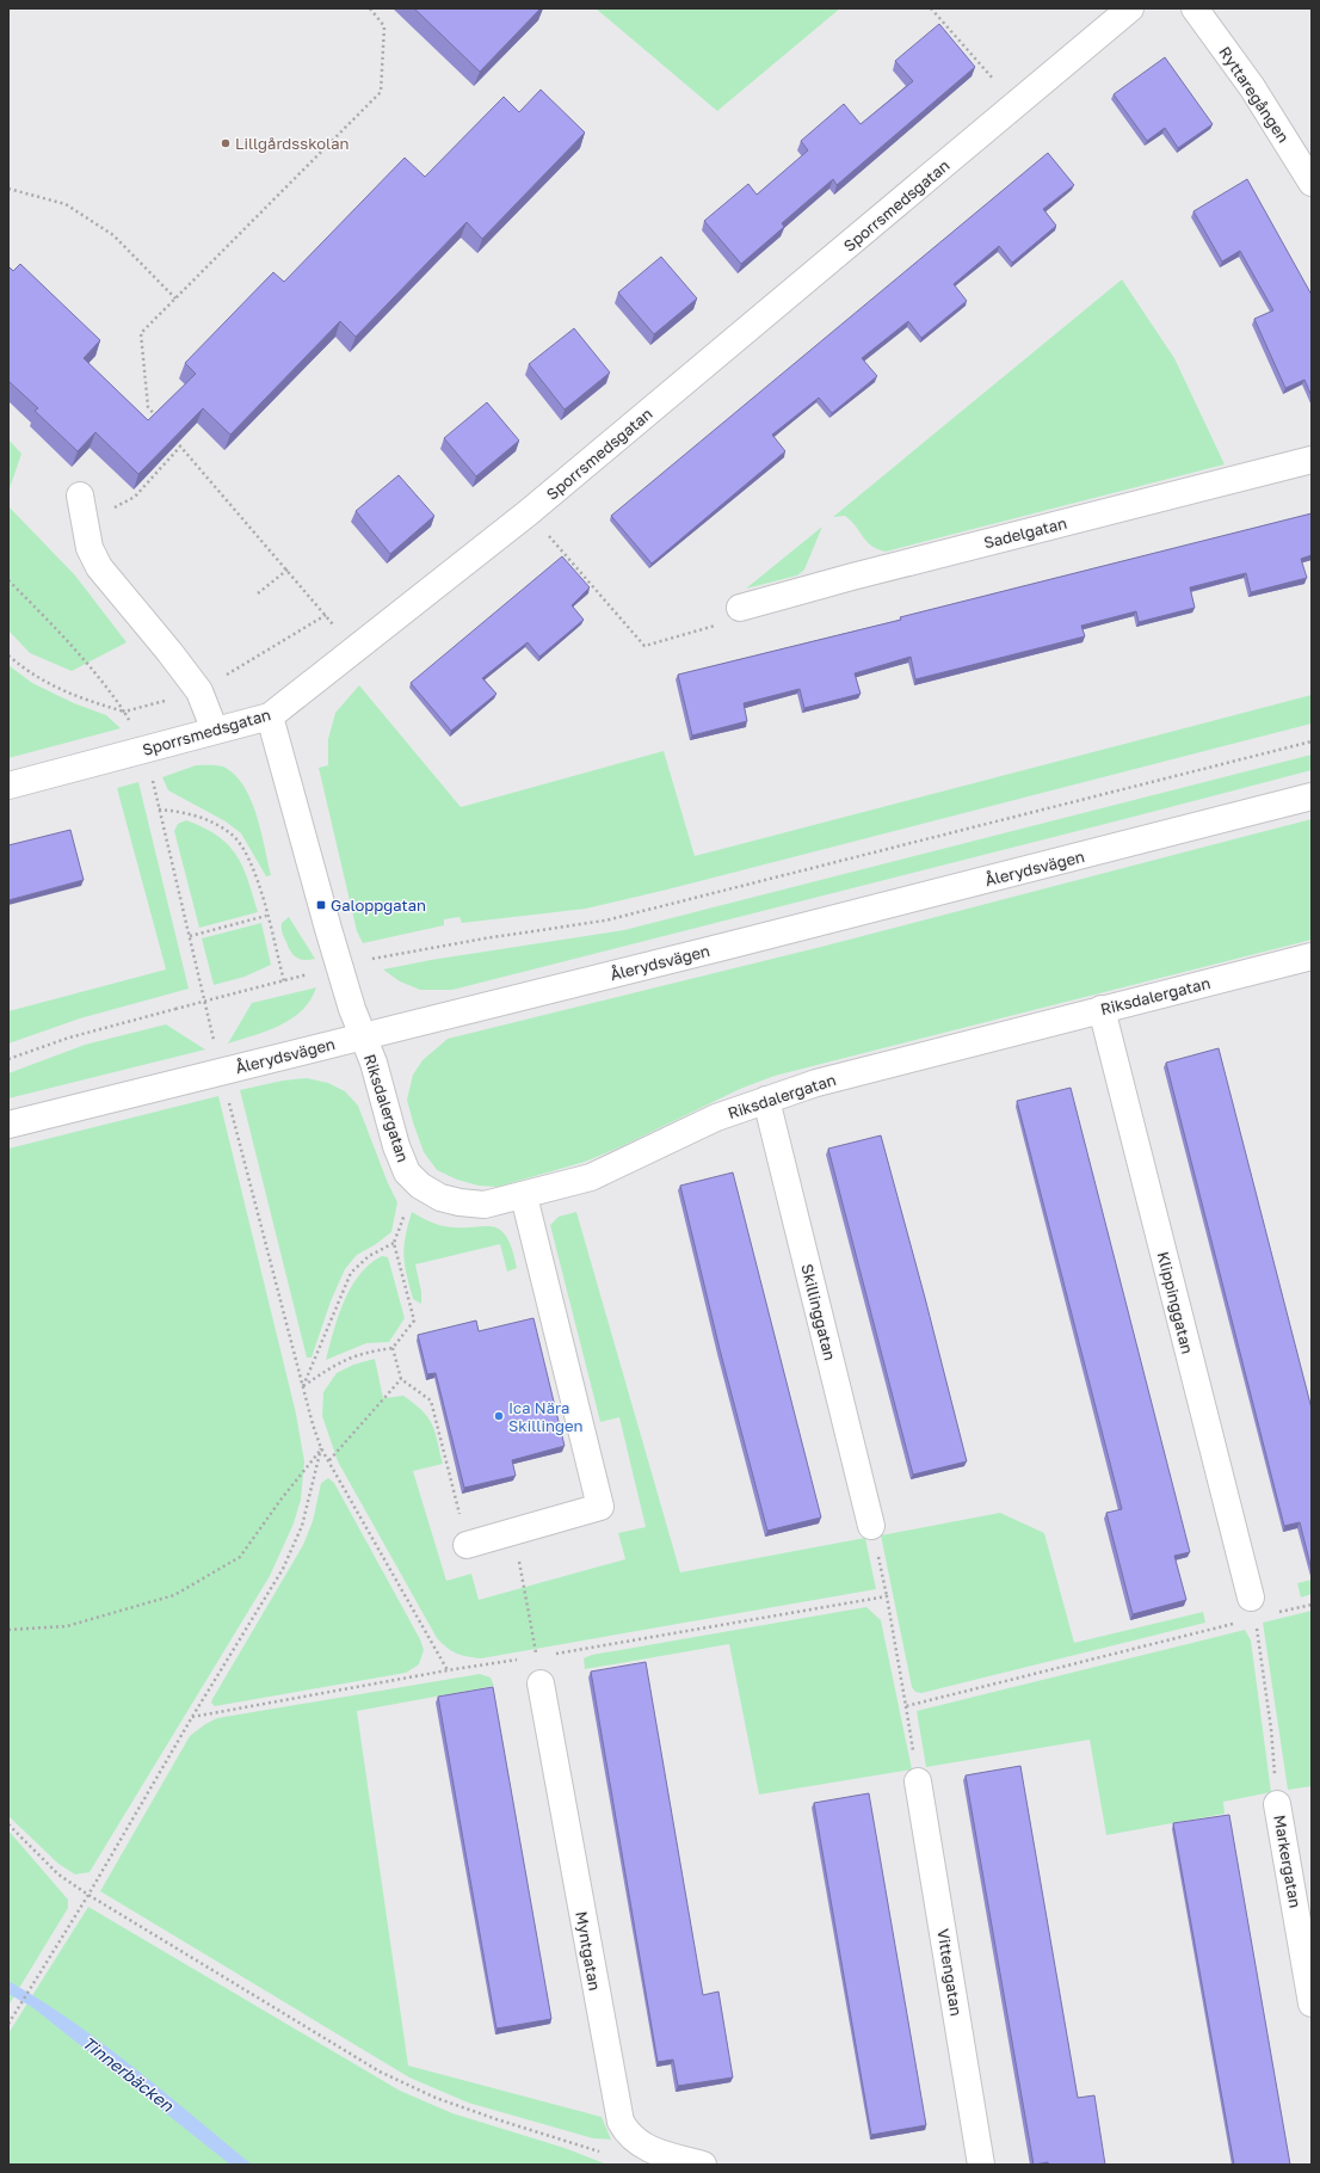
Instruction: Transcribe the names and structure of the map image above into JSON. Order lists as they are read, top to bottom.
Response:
{
  "streets": {
    "street": [
      "Ryttaregången",
      "Sporrsmedsgatan",
      "Sadelgatan",
      "Ålerydsvägen",
      "Riksdalergatan",
      "Klippinggatan",
      "Skillinggatan",
      "Markergatan",
      "Myntgatan",
      "Vittengatan"
    ]
  },
  "crossings": [
    ["Ålerydsvägen", "Riksdalergatan"],
    ["Riksdalergatan", "Klippinggatan"],
    ["Riksdalergatan", "Skillinggatan"]
  ],
  "water": ["Tinnerbäcken"],
  "places": {
    "other": ["Lillgårdsskolan", "Ica Nära Skillingen"],
    "transit": ["Galoppgatan"]
  }
}
